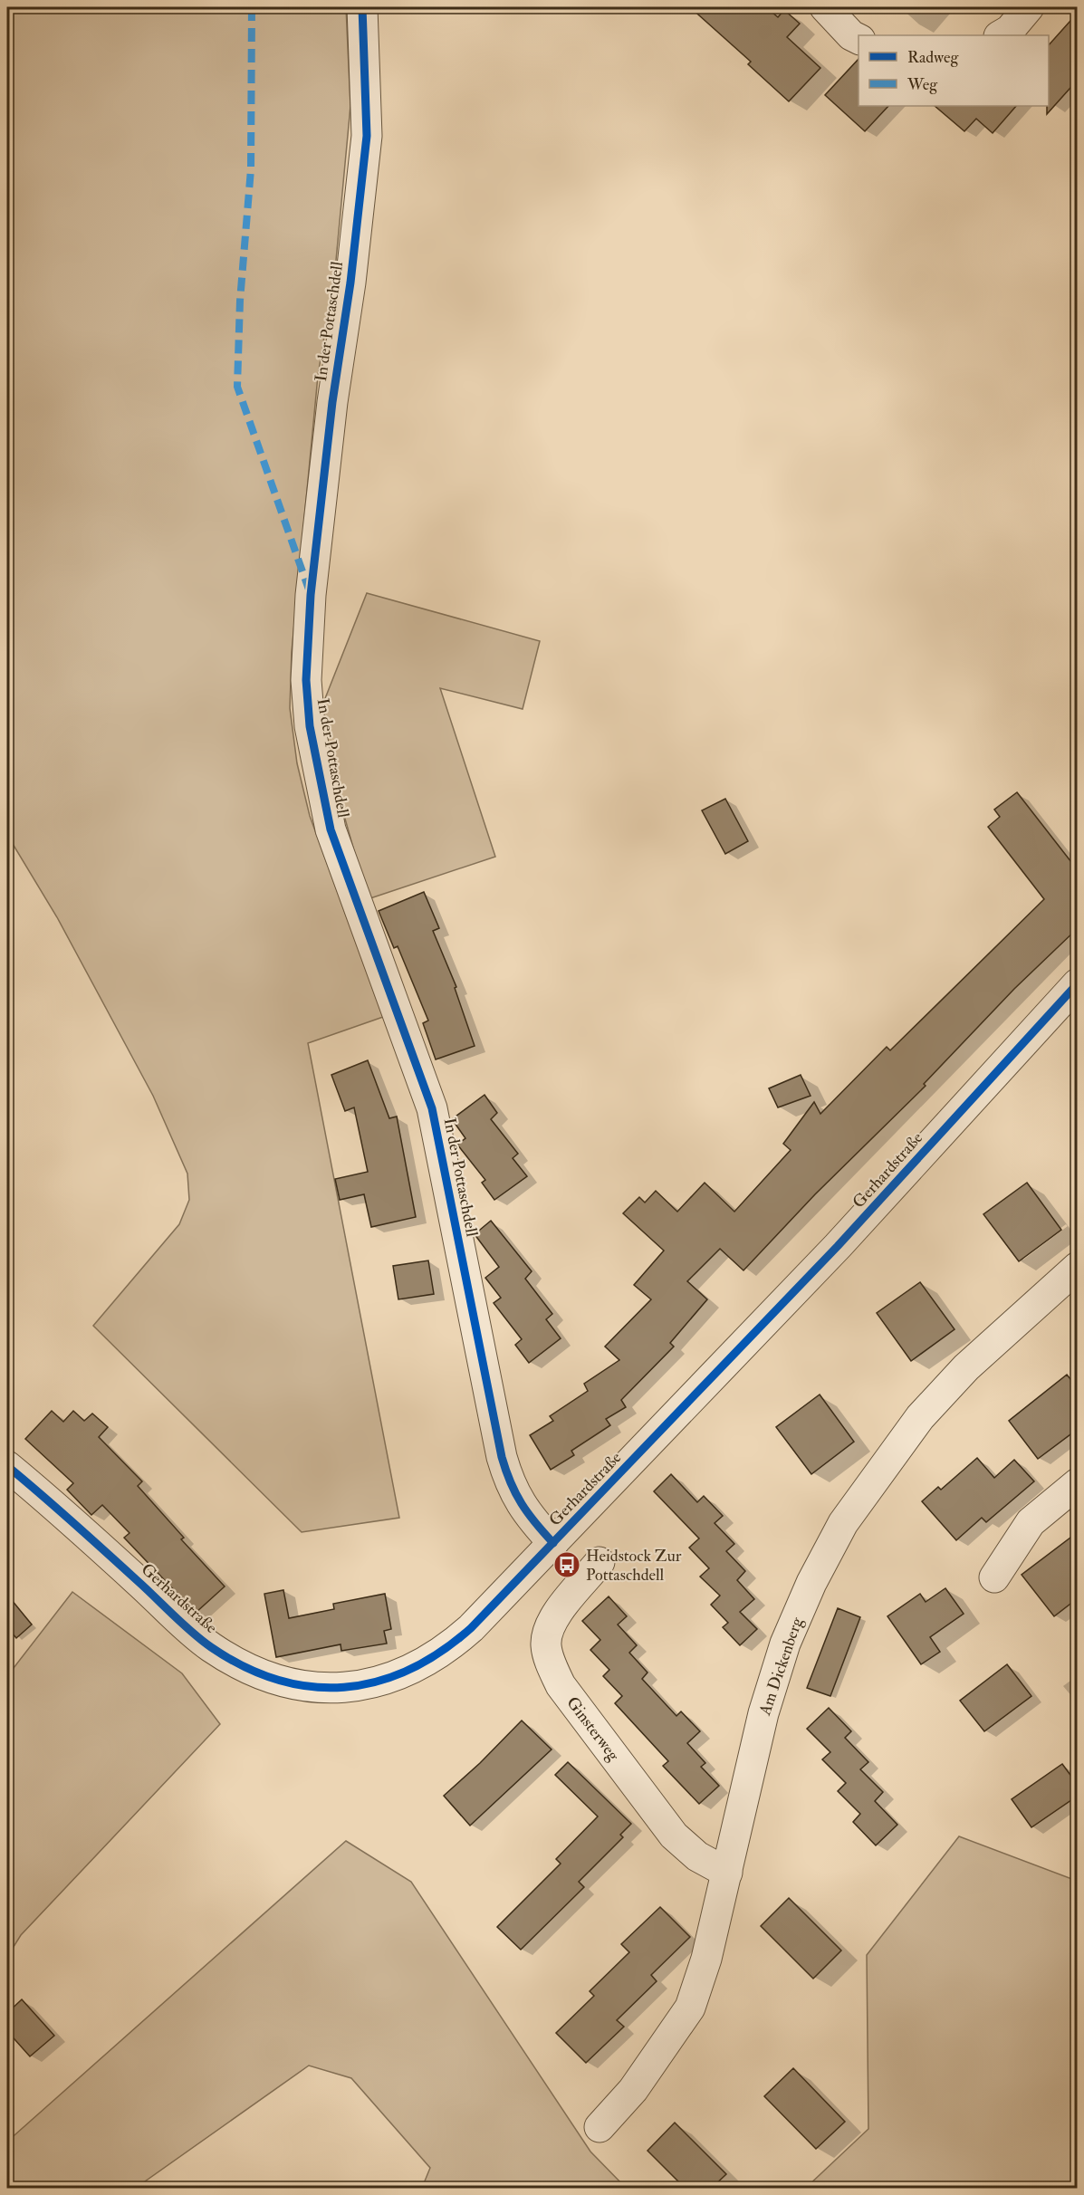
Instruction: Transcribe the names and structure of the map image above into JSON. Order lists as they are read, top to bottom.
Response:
{
  "streets": {
    "street": [
      "In der Pottaschdell",
      "Gerhardstraße",
      "Am Dickenberg",
      "Ginsterweg"
    ]
  },
  "crossings": [
    ["In der Pottaschdell", "Gerhardstraße"],
    ["Am Dickenberg", "Ginsterweg"]
  ],
  "places": {
    "bus stop": ["Heidstock Zur Pottaschdell"]
  },
  "legend": ["Radweg", "Weg"]
}
